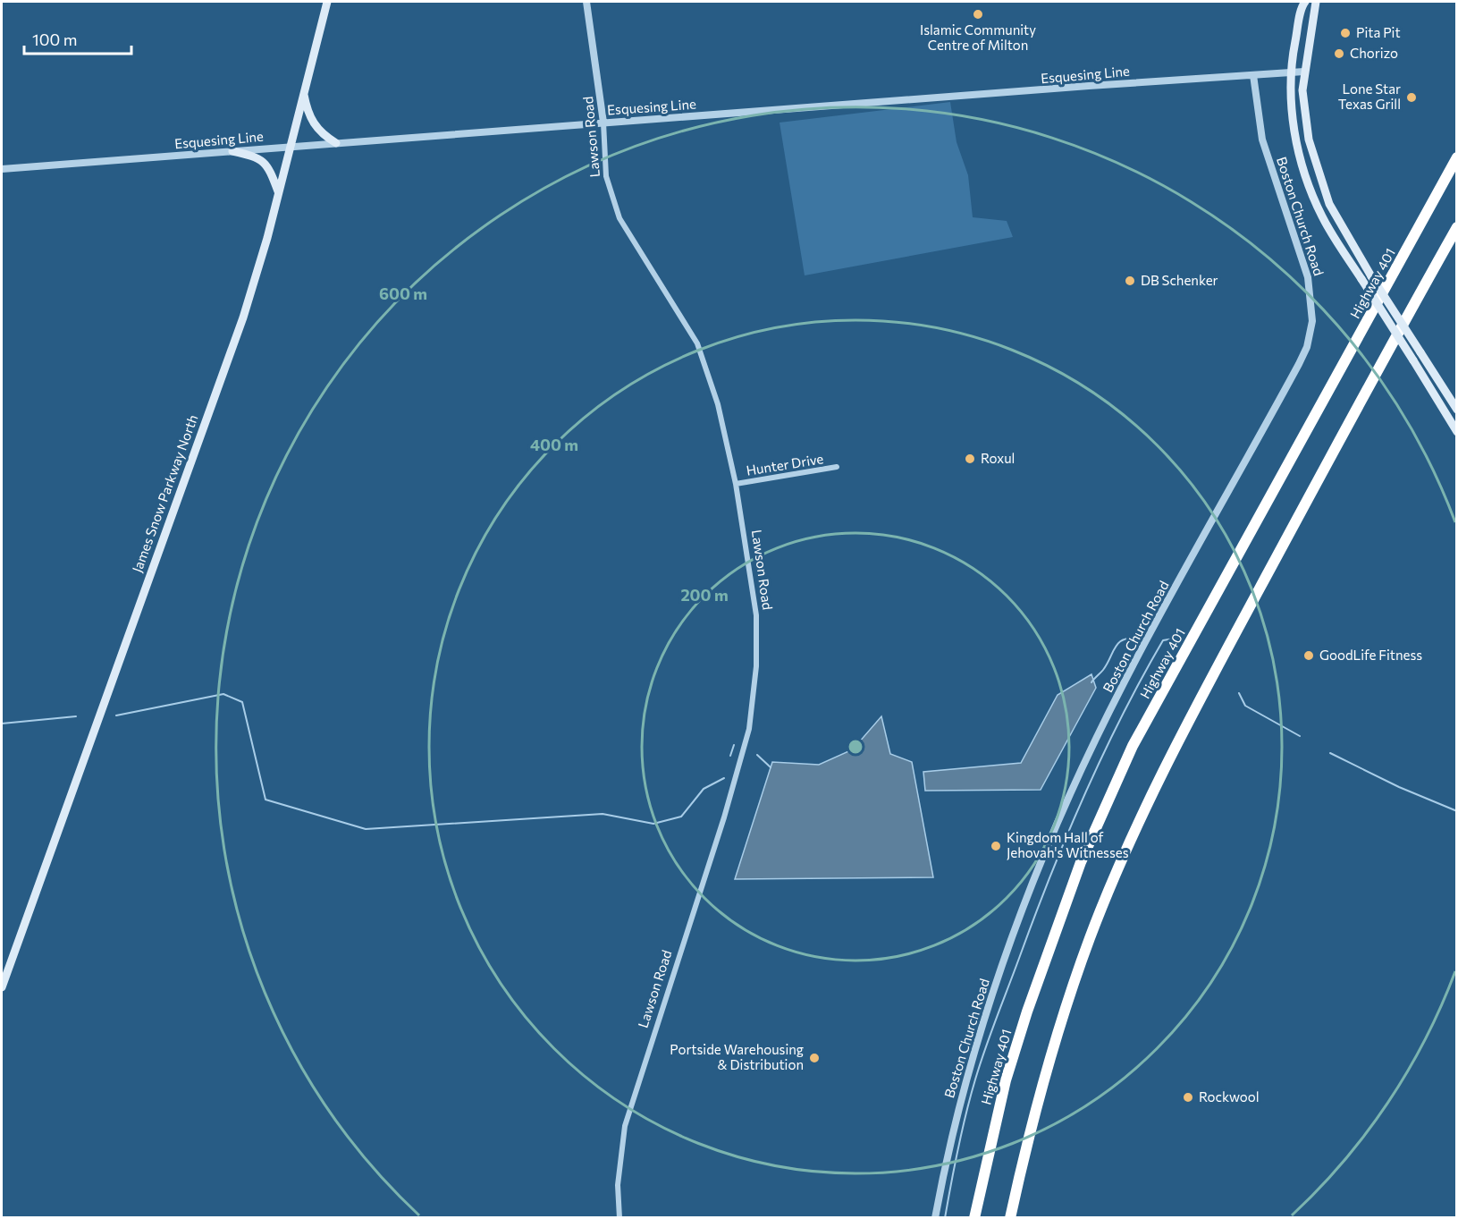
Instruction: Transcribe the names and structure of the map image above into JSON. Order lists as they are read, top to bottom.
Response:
{
  "streets": {
    "highway": ["Highway 401"],
    "main road": ["James Snow Parkway North"],
    "street": [
      "Esquesing Line",
      "Lawson Road",
      "Boston Church Road",
      "Hunter Drive"
    ]
  },
  "crossings": [
    ["Esquesing Line", "Lawson Road"],
    ["Esquesing Line", "Boston Church Road"],
    ["Esquesing Line", "James Snow Parkway North"],
    ["Lawson Road", "Hunter Drive"]
  ],
  "places": [
    "Islamic Community Centre of Milton",
    "Pita Pit",
    "Chorizo",
    "Lone Star Texas Grill",
    "DB Schenker",
    "Roxul",
    "GoodLife Fitness",
    "Kingdom Hall of Jehovah's Witnesses",
    "Portside Warehousing & Distribution",
    "Rockwool"
  ],
  "scale_bar": "100 m",
  "rings": ["600 m", "400 m", "200 m"]
}
